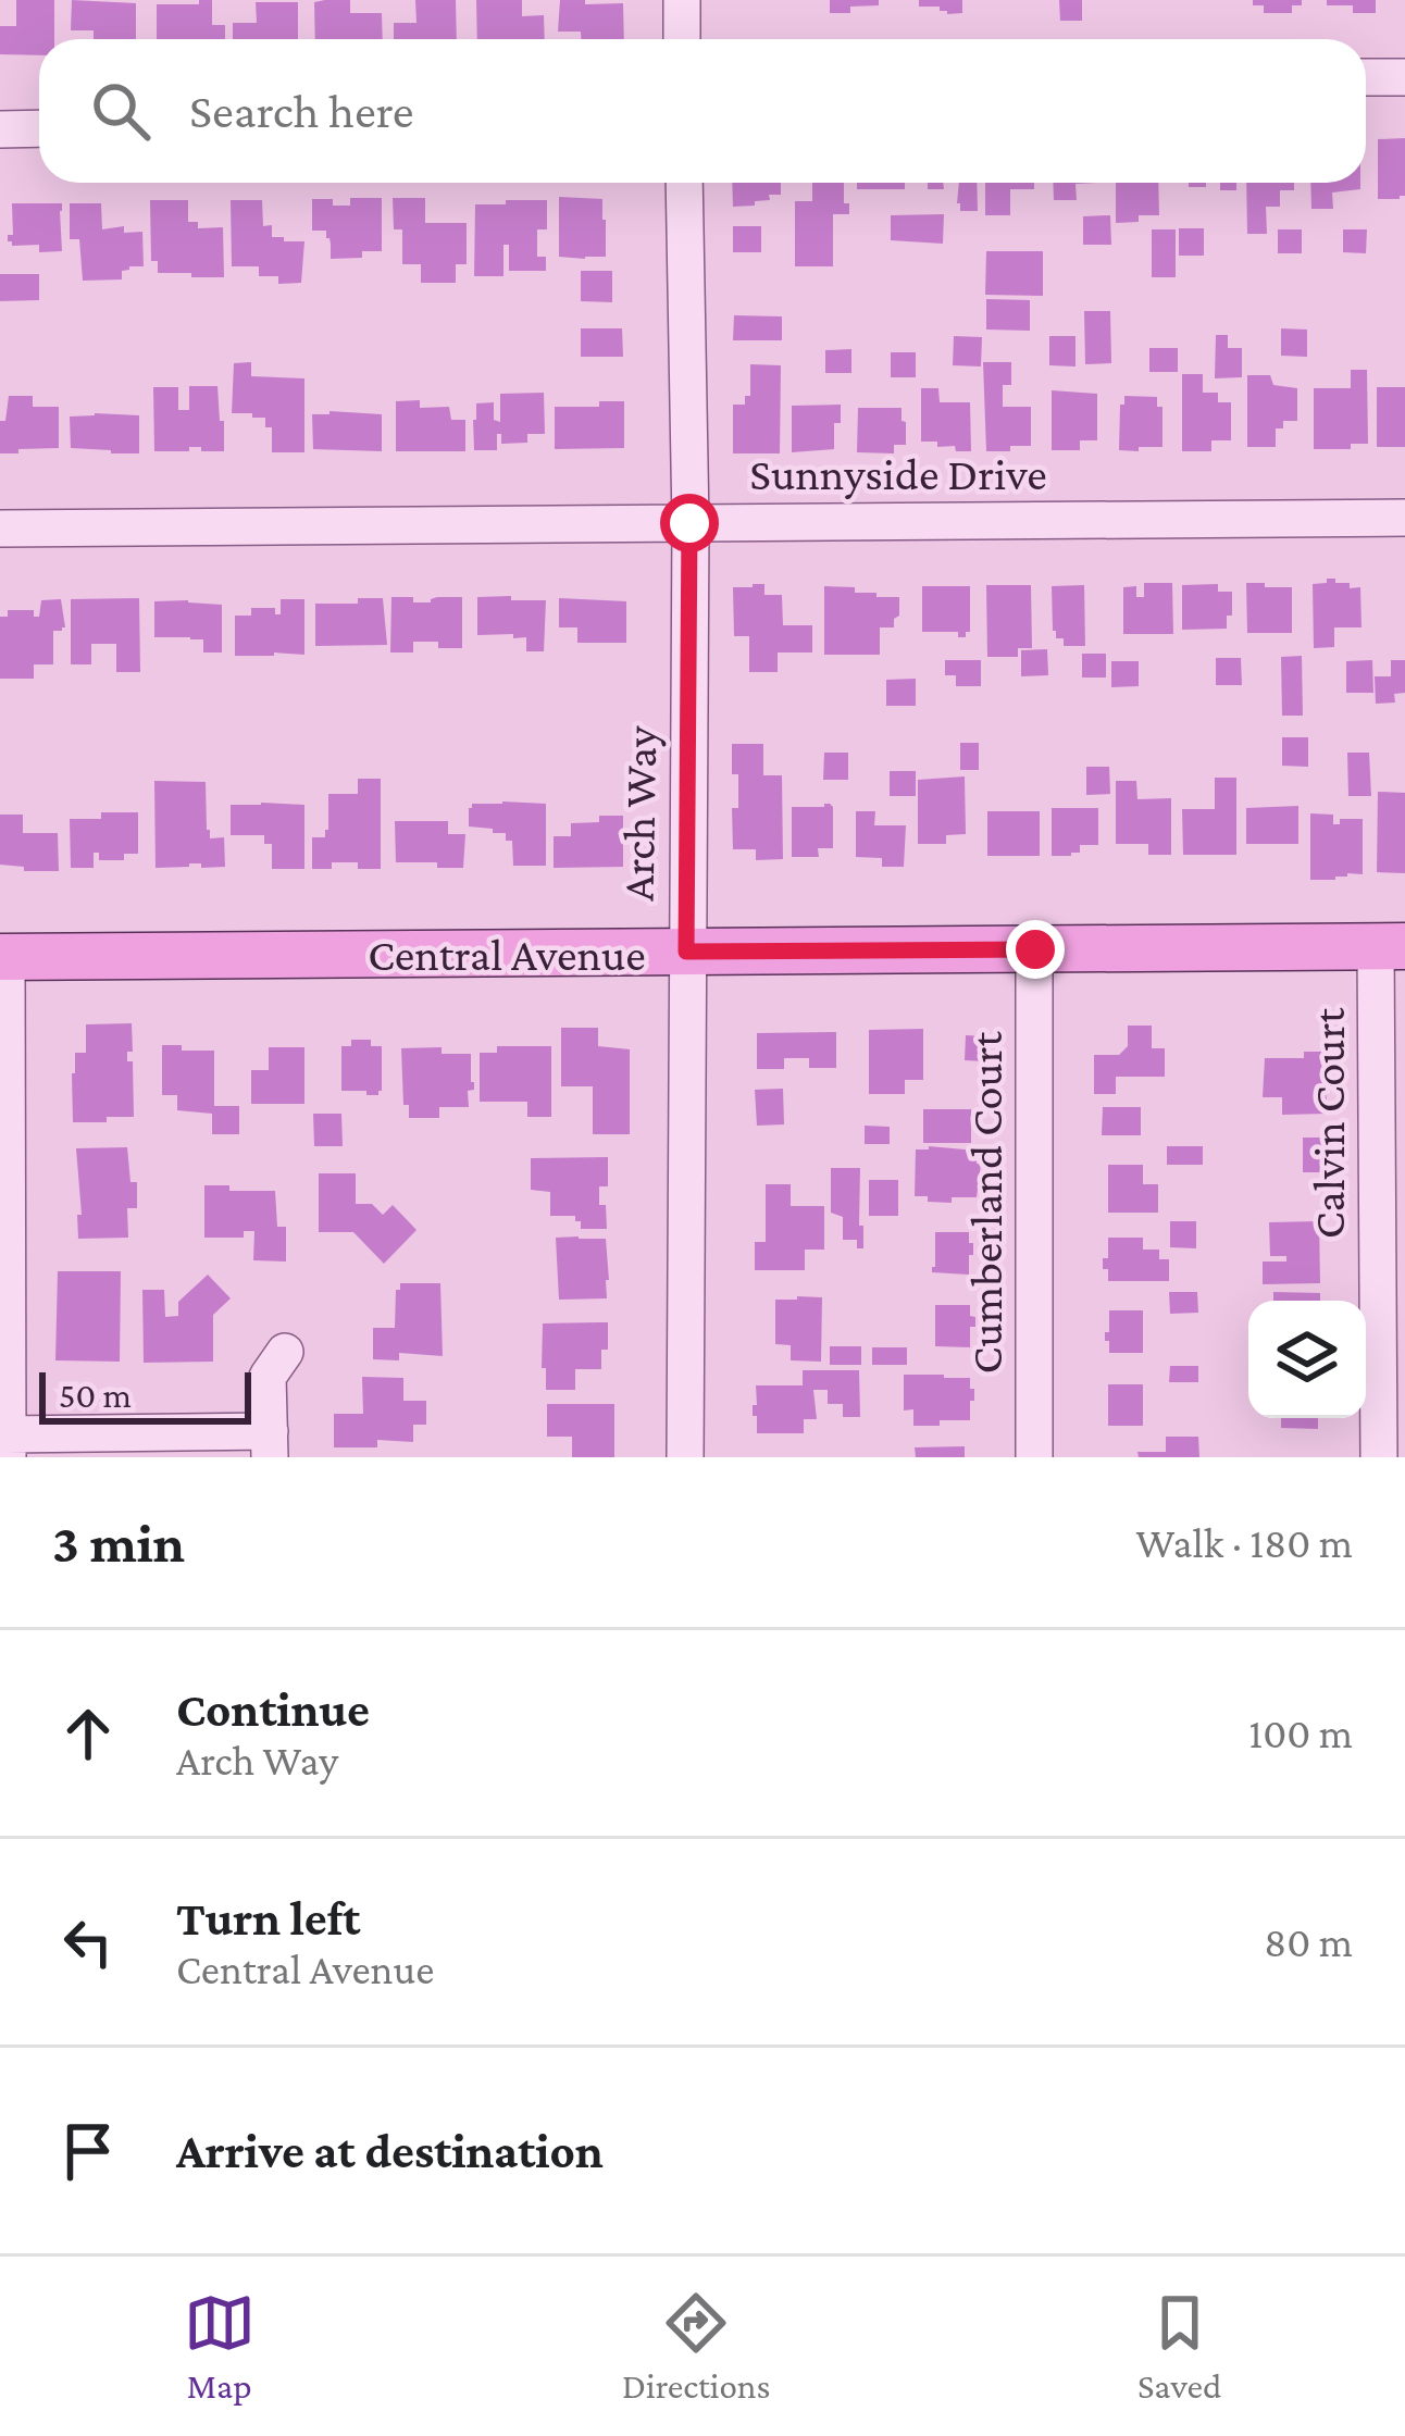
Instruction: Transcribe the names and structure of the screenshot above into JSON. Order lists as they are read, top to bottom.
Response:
{
  "streets": {
    "main road": ["Central Avenue"],
    "street": [
      "Sunnyside Drive",
      "Arch Way",
      "Calvin Court",
      "Cumberland Court"
    ]
  },
  "crossings": [
    ["Sunnyside Drive", "Arch Way"],
    ["Arch Way", "Central Avenue"],
    ["Central Avenue", "Calvin Court"],
    ["Central Avenue", "Cumberland Court"]
  ],
  "scale_bar": "50 m",
  "page": {
    "search": "Search here",
    "scale": "50 m",
    "heading": ["3 min", "Walk · 180 m"],
    "list": [
      ["Continue", "Arch Way", "100 m"],
      ["Turn left", "Central Avenue", "80 m"],
      "Arrive at destination"
    ],
    "nav": ["Map", "Directions", "Saved"]
  }
}
